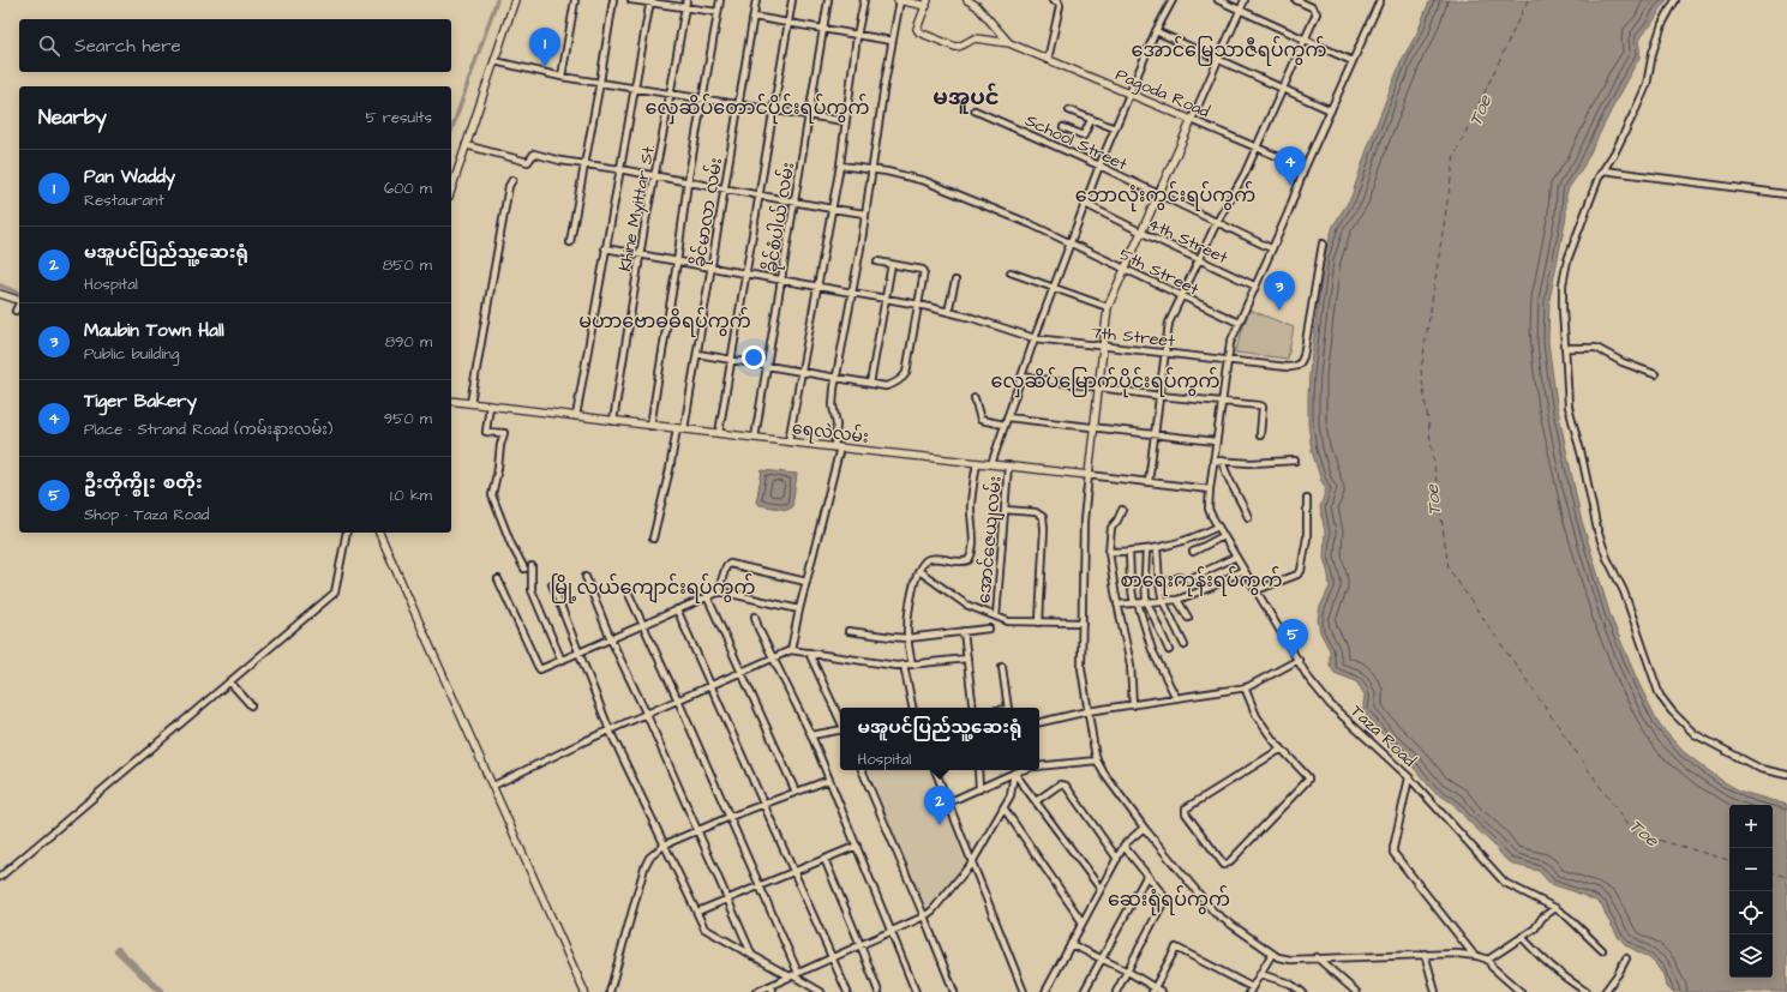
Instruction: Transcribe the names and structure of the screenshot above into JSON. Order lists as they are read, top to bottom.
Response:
{
  "streets": {
    "main road": ["Pagoda Road", "ရေလဲလမ်း"],
    "street": [
      "School Street",
      "Khine Myittar St.",
      "ခိုင်မာလာ လမ်း",
      "ခိုင်စံပါယ် လမ်း",
      "4th Street",
      "5th Street",
      "7th Street",
      "အောင်ဇေယျလမ်း",
      "Taza Road"
    ]
  },
  "crossings": [
    ["Pagoda Road", "Taza Road"],
    ["School Street", "Taza Road"],
    ["Khine Myittar St.", "7th Street"],
    ["Khine Myittar St.", "ရေလဲလမ်း"],
    ["ခိုင်မာလာ လမ်း", "7th Street"],
    ["ခိုင်မာလာ လမ်း", "ရေလဲလမ်း"],
    ["ခိုင်စံပါယ် လမ်း", "7th Street"],
    ["ခိုင်စံပါယ် လမ်း", "ရေလဲလမ်း"],
    ["4th Street", "Taza Road"],
    ["5th Street", "Taza Road"],
    ["7th Street", "Taza Road"],
    ["ရေလဲလမ်း", "အောင်ဇေယျလမ်း"],
    ["ရေလဲလမ်း", "Taza Road"]
  ],
  "districts": [
    "အောင်မြေသာဇီရပ်ကွက်",
    "မအူပင်",
    "လှေဆိပ်တောင်ပိုင်းရပ်ကွက်",
    "ဘောလုံးကွင်းရပ်ကွက်",
    "မဟာဗောဓဓိရပ်ကွက်",
    "လှေဆိပ်မြောက်ပိုင်းရပ်ကွက်",
    "စာရေးကုန်းရပ်ကွက်",
    "မြို့လယ်ကျောင်းရပ်ကွက်",
    "ဆေးရုံရပ်ကွက်"
  ],
  "water": ["Toe"],
  "page": {
    "search": "Search here",
    "pins": [
      "1",
      "4",
      "3",
      "5",
      "2"
    ],
    "heading": ["Nearby", "5 results"],
    "list": [
      {
        "mark": "1",
        "name": "Pan Waddy",
        "note": "Restaurant",
        "value": "600 m"
      },
      {
        "mark": "2",
        "name": "မအူပင်ပြည်သူ့ဆေးရုံ",
        "note": "Hospital",
        "value": "850 m"
      },
      {
        "mark": "3",
        "name": "Maubin Town Hall",
        "note": "Public building",
        "value": "890 m"
      },
      {
        "mark": "4",
        "name": "Tiger Bakery",
        "note": "Place · Strand Road (ကမ်းနားလမ်း)",
        "value": "950 m"
      },
      {
        "mark": "5",
        "name": "ဦးတိုက္စိုး စတိုး",
        "note": "Shop · Taza Road",
        "value": "1.0 km"
      }
    ],
    "popup": ["မအူပင်ပြည်သူ့ဆေးရုံ", "Hospital"],
    "map_buttons": ["+", "−"]
  }
}
